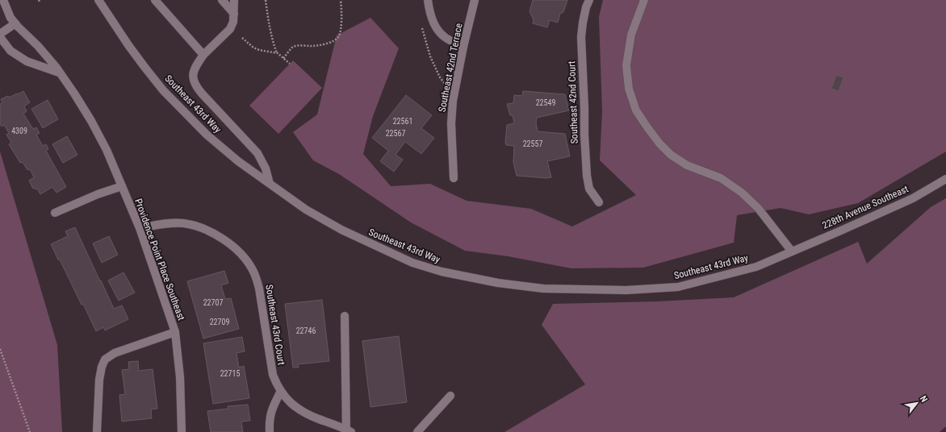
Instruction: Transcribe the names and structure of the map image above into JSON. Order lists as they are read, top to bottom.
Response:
{
  "streets": {
    "street": [
      "Southeast 42nd Terrace",
      "Southeast 42nd Court",
      "Southeast 43rd Way",
      "228th Avenue Southeast",
      "Providence Point Place Southeast",
      "Southeast 43rd Court"
    ]
  },
  "crossings": [
    ["Southeast 43rd Way", "228th Avenue Southeast"],
    ["Providence Point Place Southeast", "Southeast 43rd Court"]
  ],
  "house_numbers": [
    "22549",
    "22561",
    "4309",
    "22567",
    "22557",
    "22707",
    "22709",
    "22746",
    "22715"
  ],
  "north": "top right"
}
